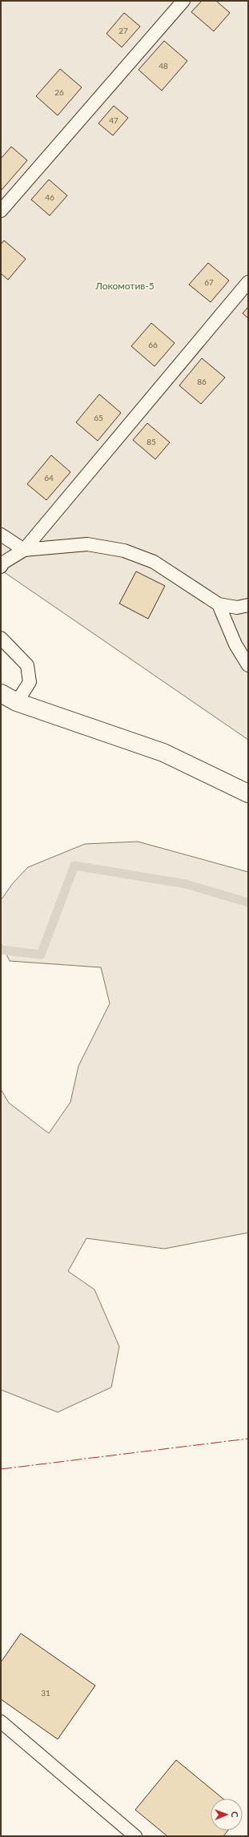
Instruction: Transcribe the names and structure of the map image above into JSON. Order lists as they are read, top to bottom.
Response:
{
  "parks": ["Локомотив-5"],
  "house_numbers": [
    "27",
    "48",
    "26",
    "47",
    "46",
    "67",
    "66",
    "86",
    "65",
    "85",
    "64",
    "31"
  ],
  "north": "right"
}
